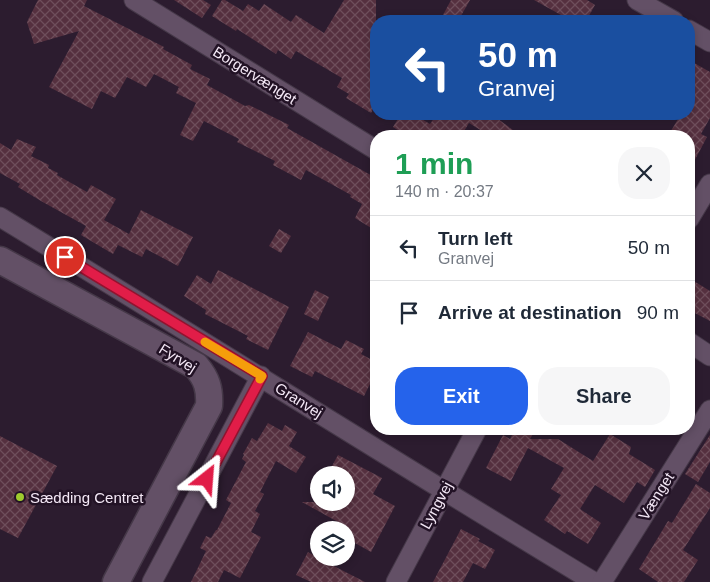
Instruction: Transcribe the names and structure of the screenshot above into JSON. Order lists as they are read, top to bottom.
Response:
{
  "streets": {
    "street": [
      "Borgervænget",
      "Fyrvej",
      "Granvej",
      "Vænget",
      "Lyngvej"
    ]
  },
  "crossings": [
    ["Granvej", "Lyngvej"]
  ],
  "places": ["Sædding Centret"],
  "page": {
    "turn": ["50 m", "Granvej"],
    "heading": ["1 min", "140 m · 20:37"],
    "list": [
      {
        "name": "Turn left",
        "note": "Granvej",
        "value": "50 m"
      },
      {
        "name": "Arrive at destination",
        "value": "90 m"
      }
    ],
    "buttons": ["Exit", "Share"]
  }
}
